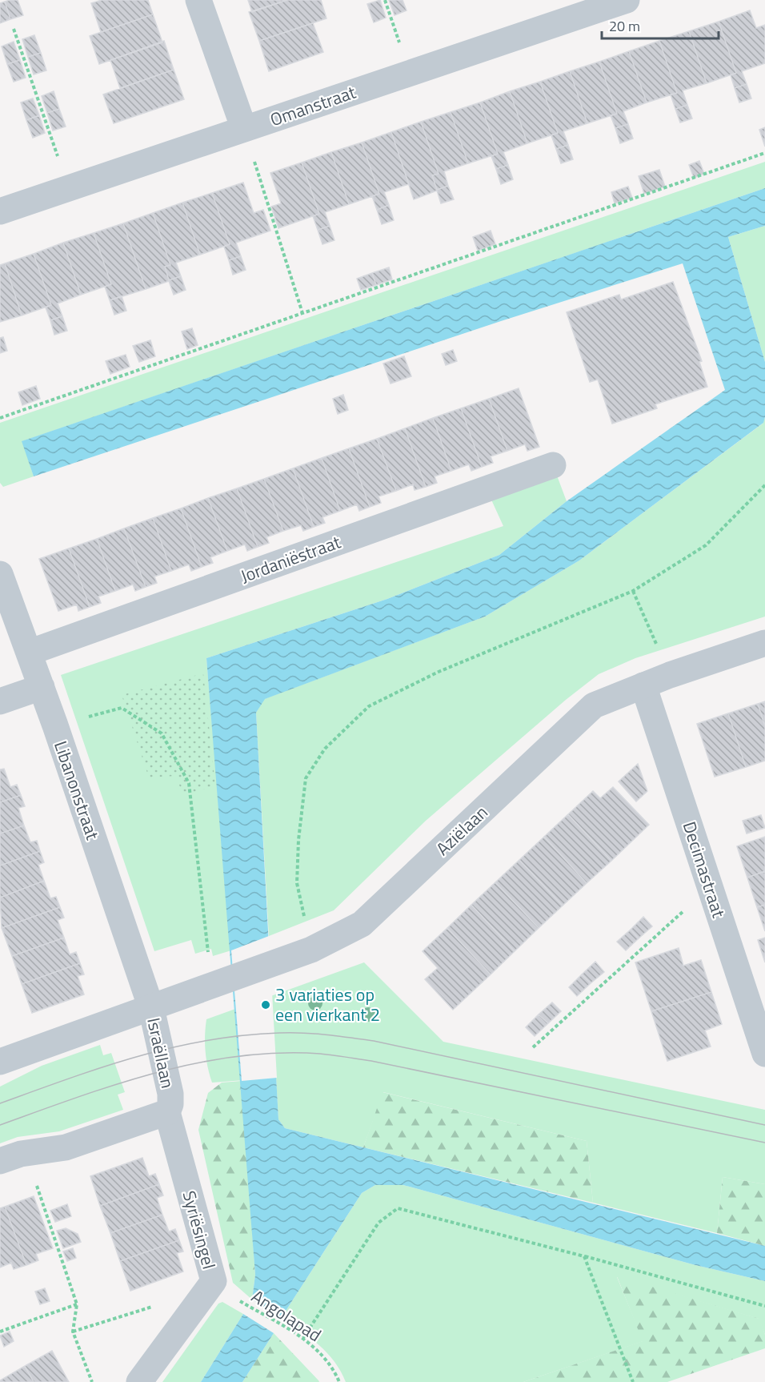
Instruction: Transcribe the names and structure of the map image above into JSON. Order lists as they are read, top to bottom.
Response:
{
  "streets": {
    "street": [
      "Omanstraat",
      "Jordaniëstraat",
      "Libanonstraat",
      "Aziëlaan",
      "Decimastraat",
      "Israëllaan",
      "Syriësingel"
    ],
    "path": ["Angolapad"]
  },
  "crossings": [
    ["Jordaniëstraat", "Libanonstraat"],
    ["Libanonstraat", "Aziëlaan"],
    ["Libanonstraat", "Israëllaan"],
    ["Aziëlaan", "Decimastraat"],
    ["Aziëlaan", "Israëllaan"],
    ["Israëllaan", "Syriësingel"]
  ],
  "places": ["3 variaties op een vierkant 2"],
  "scale_bar": "20 m"
}
